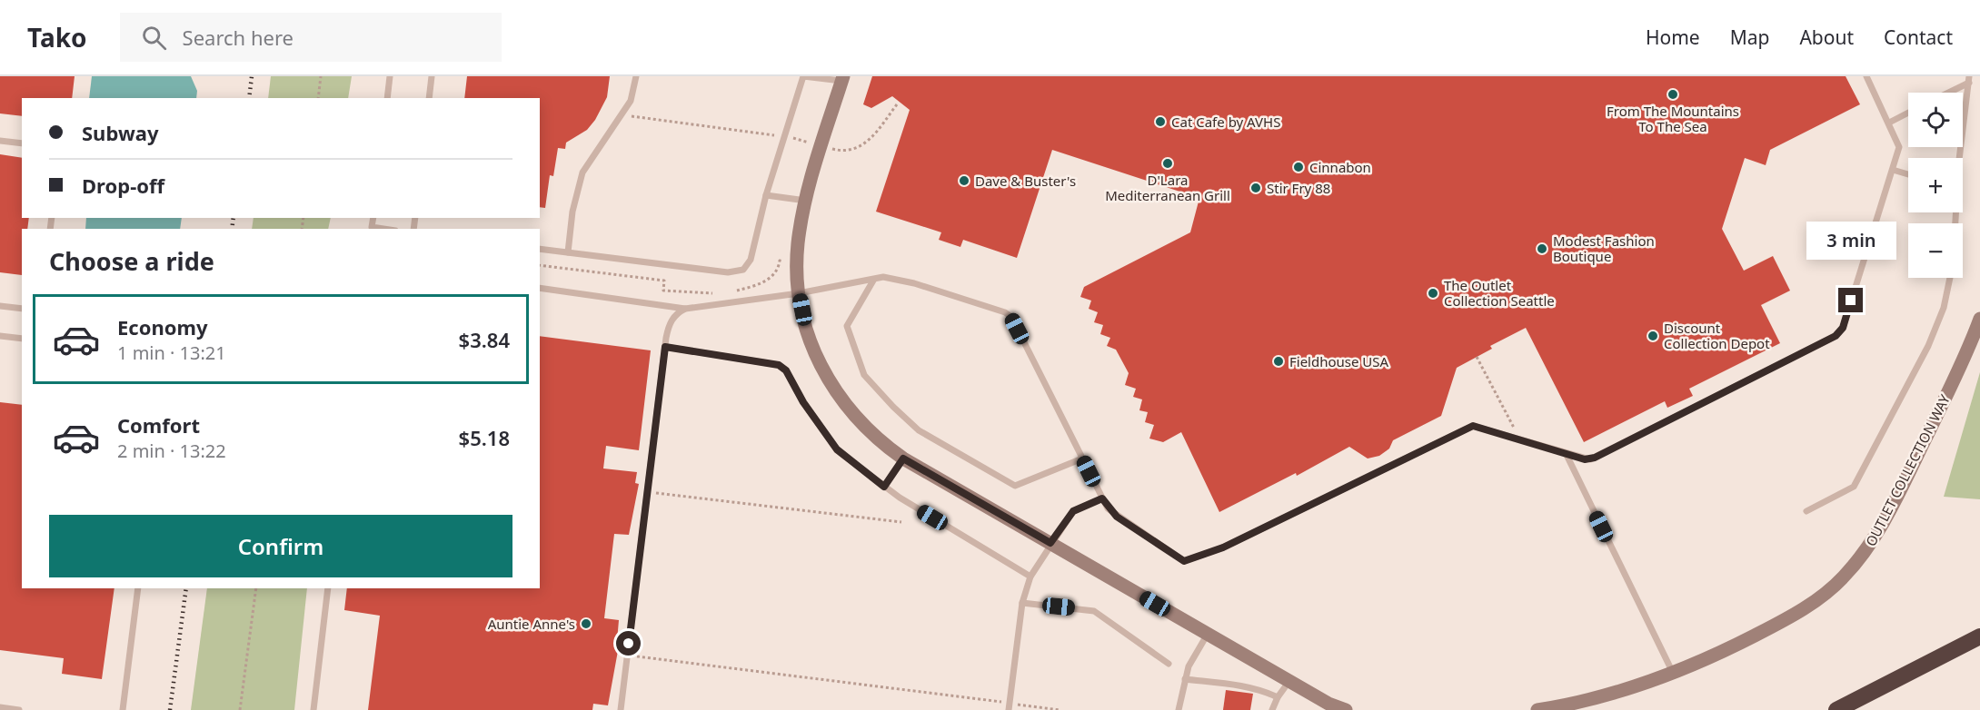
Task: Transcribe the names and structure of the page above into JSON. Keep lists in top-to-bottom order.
{
  "streets": {
    "street": ["OUTLET COLLECTION WAY"]
  },
  "places": [
    "From The Mountains To The Sea",
    "Cat Cafe by AVHS",
    "D'Lara Mediterranean Grill",
    "Cinnabon",
    "Dave & Buster's",
    "Stir Fry 88",
    "Modest Fashion Boutique",
    "The Outlet Collection Seattle",
    "Discount Collection Depot",
    "Fieldhouse USA",
    "Auntie Anne's"
  ],
  "page": {
    "header": "Tako",
    "search": "Search here",
    "nav": [
      "Home",
      "Map",
      "About",
      "Contact"
    ],
    "map_buttons": ["+", "−"],
    "banner": ["Subway", "Drop-off"],
    "bubble": "3 min",
    "heading": "Choose a ride",
    "list": [
      {
        "name": "Economy",
        "note": "1 min · 13:21",
        "value": "$3.84"
      },
      {
        "name": "Comfort",
        "note": "2 min · 13:22",
        "value": "$5.18"
      }
    ],
    "buttons": "Confirm"
  }
}
